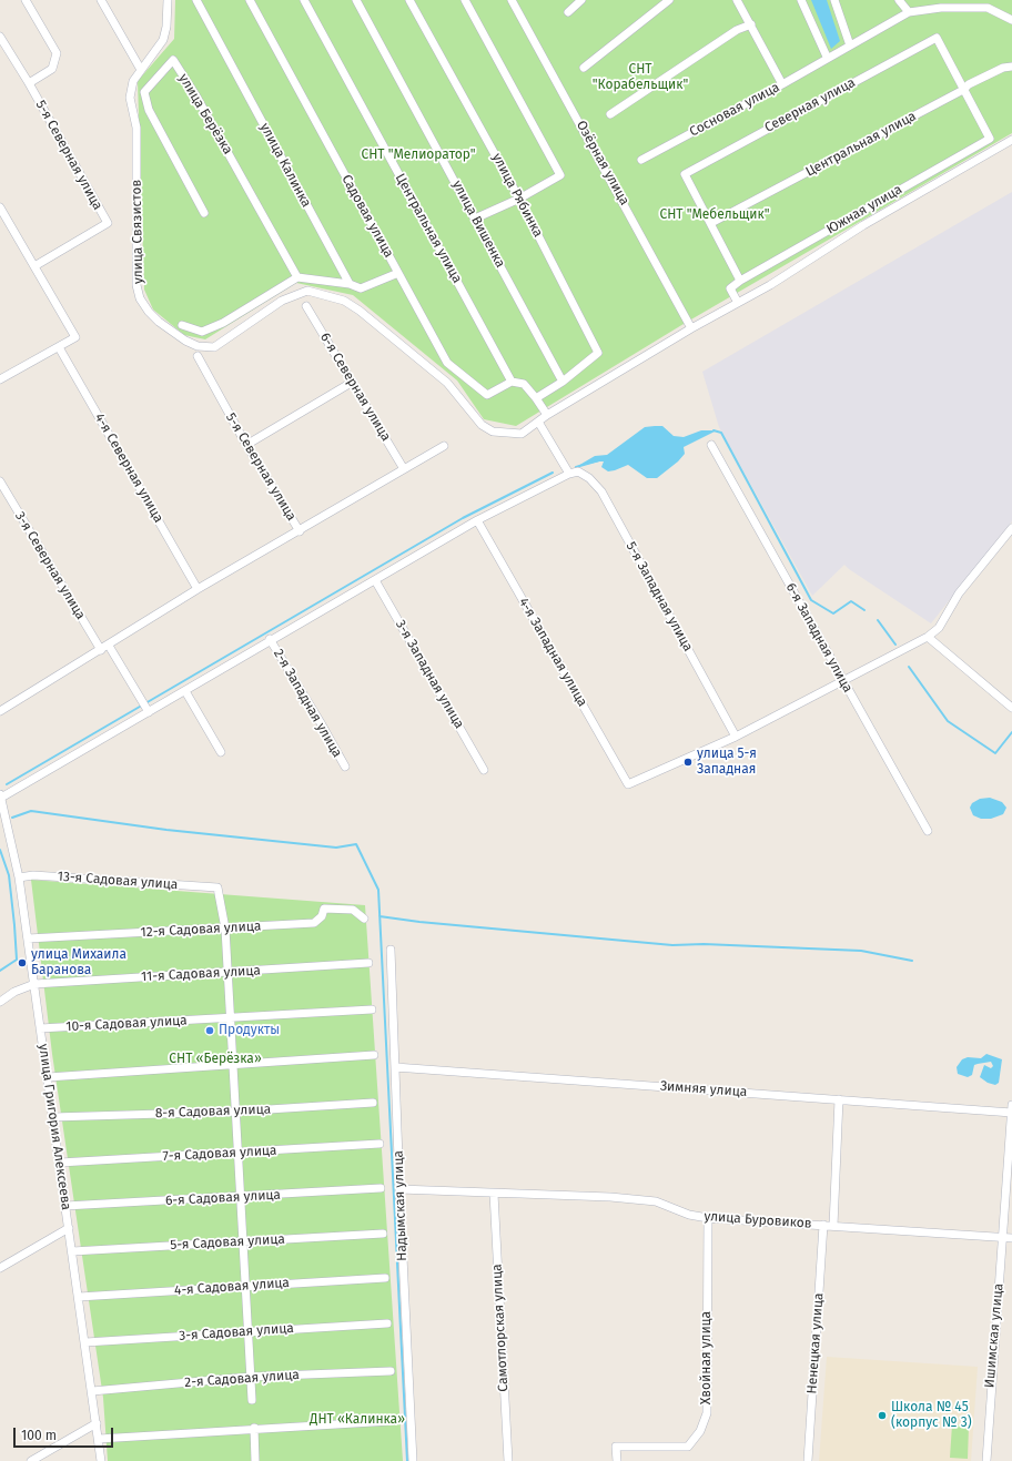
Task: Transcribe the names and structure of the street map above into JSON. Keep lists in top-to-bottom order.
{
  "streets": {
    "street": [
      "Северная улица",
      "Сосновая улица",
      "улица Берёзка",
      "Центральная улица",
      "5-я Северная улица",
      "Озёрная улица",
      "улица Калинка",
      "улица Рябинка",
      "Южная улица",
      "Садовая улица",
      "улица Вишенка",
      "улица Связистов",
      "6-я Северная улица",
      "4-я Северная улица",
      "3-я Северная улица",
      "5-я Западная улица",
      "6-я Западная улица",
      "4-я Западная улица",
      "3-я Западная улица",
      "2-я Западная улица",
      "13-я Садовая улица",
      "12-я Садовая улица",
      "11-я Садовая улица",
      "10-я Садовая улица",
      "Зимняя улица",
      "8-я Садовая улица",
      "улица Григория Алексеева",
      "7-я Садовая улица",
      "6-я Садовая улица",
      "Надымская улица",
      "улица Буровиков",
      "5-я Садовая улица",
      "4-я Садовая улица",
      "Самотлорская улица",
      "3-я Садовая улица",
      "Ишимская улица",
      "Ненецкая улица",
      "Хвойная улица",
      "2-я Садовая улица"
    ]
  },
  "crossings": [
    ["Северная улица", "Центральная улица"],
    ["Северная улица", "Южная улица"],
    ["Центральная улица", "Южная улица"],
    ["Центральная улица", "Садовая улица"],
    ["улица Рябинка", "улица Вишенка"],
    ["5-я Западная улица", "4-я Западная улица"],
    ["13-я Садовая улица", "12-я Садовая улица"],
    ["13-я Садовая улица", "улица Григория Алексеева"],
    ["12-я Садовая улица", "улица Григория Алексеева"],
    ["11-я Садовая улица", "улица Григория Алексеева"],
    ["10-я Садовая улица", "улица Григория Алексеева"],
    ["Зимняя улица", "Надымская улица"],
    ["Зимняя улица", "Ишимская улица"],
    ["8-я Садовая улица", "улица Григория Алексеева"],
    ["улица Григория Алексеева", "7-я Садовая улица"],
    ["улица Григория Алексеева", "6-я Садовая улица"],
    ["улица Григория Алексеева", "5-я Садовая улица"],
    ["улица Григория Алексеева", "4-я Садовая улица"],
    ["улица Григория Алексеева", "3-я Садовая улица"],
    ["улица Григория Алексеева", "2-я Садовая улица"],
    ["Надымская улица", "улица Буровиков"],
    ["улица Буровиков", "Самотлорская улица"],
    ["улица Буровиков", "Ишимская улица"],
    ["улица Буровиков", "Ненецкая улица"],
    ["улица Буровиков", "Хвойная улица"]
  ],
  "parks": [
    "СНТ \"Корабельщик\"",
    "СНТ \"Мелиоратор\"",
    "СНТ \"Мебельщик\"",
    "СНТ «Берёзка»",
    "ДНТ «Калинка»"
  ],
  "places": [
    "улица 5-я Западная",
    "улица Михаила Баранова",
    "Продукты",
    "Школа № 45 (корпус № 3)"
  ],
  "scale_bar": "100 m"
}
